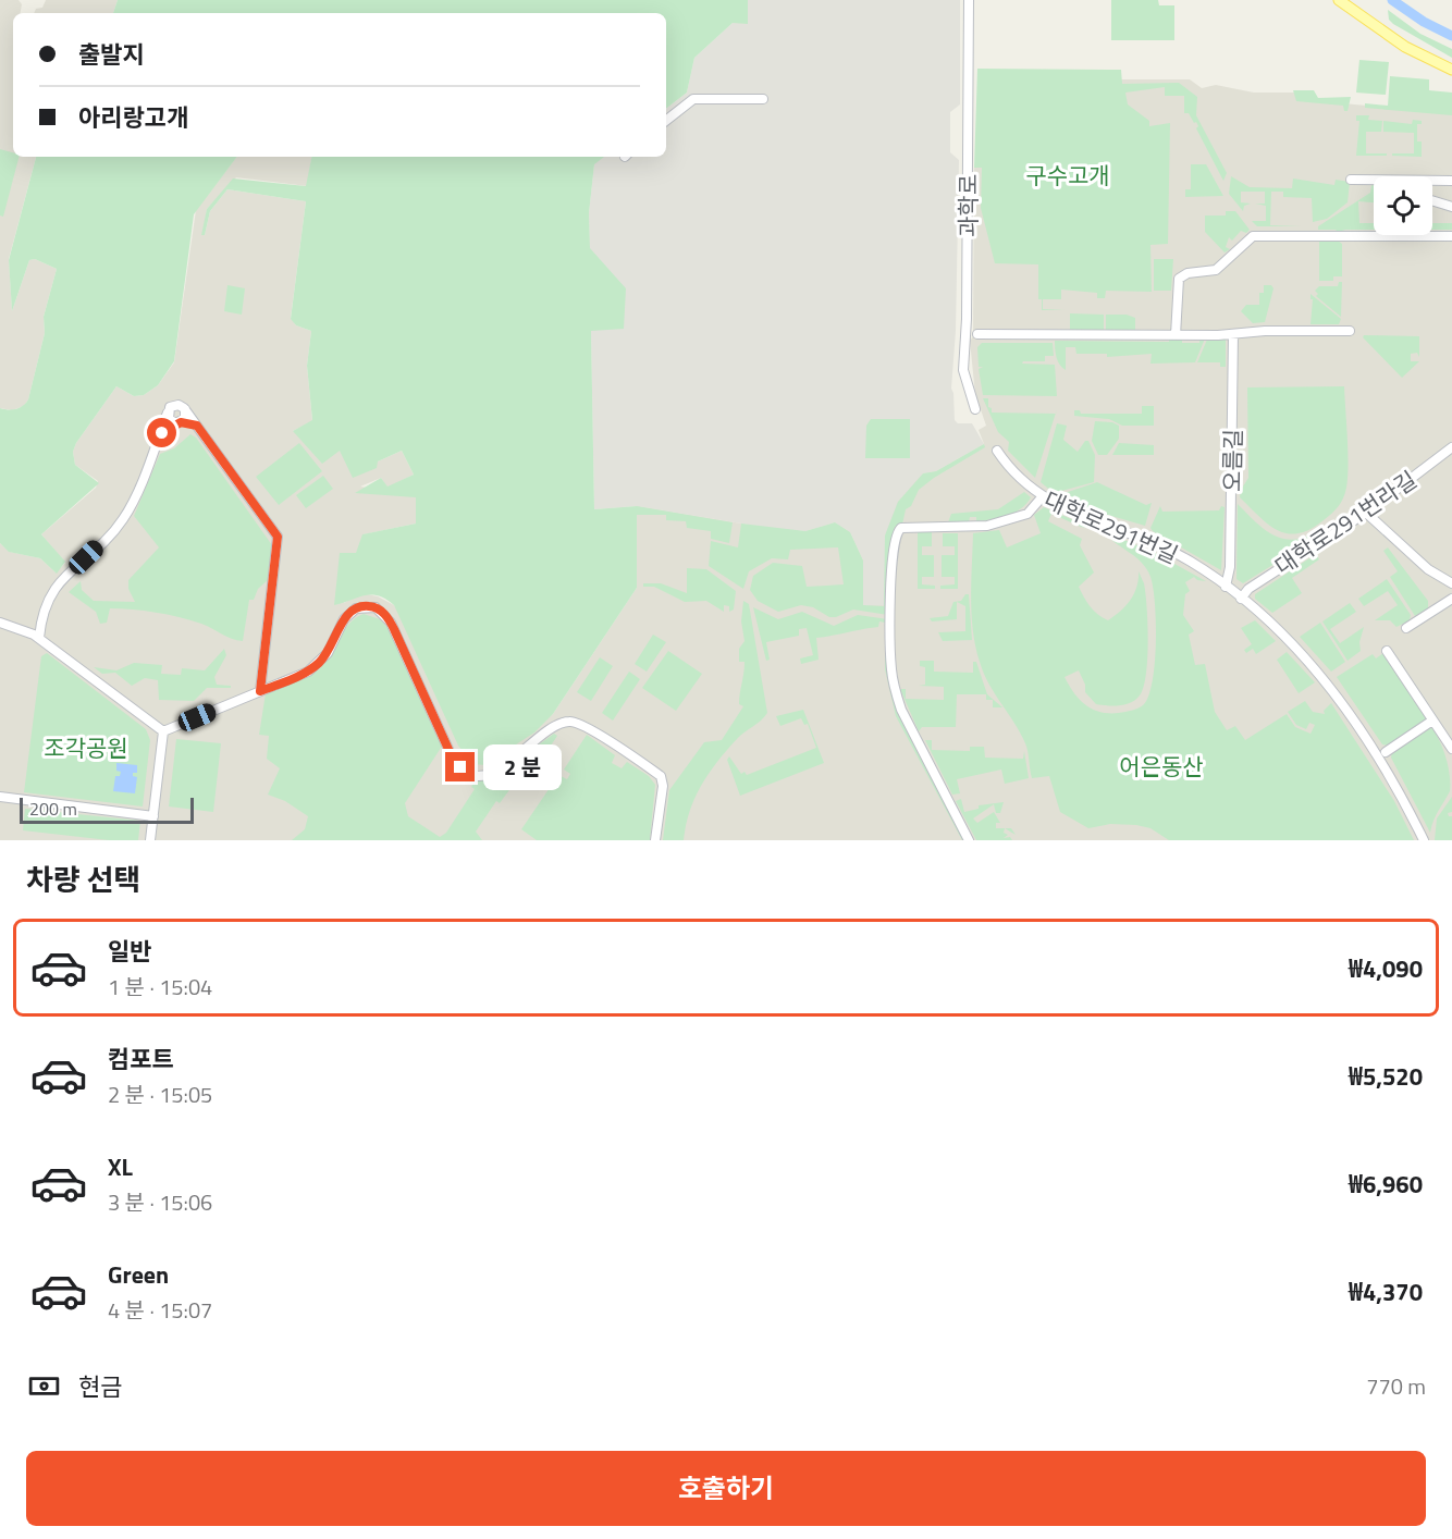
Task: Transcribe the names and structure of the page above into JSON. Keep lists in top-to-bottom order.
{
  "streets": {
    "street": [
      "과학로",
      "오름길",
      "대학로291번라길",
      "대학로291번길"
    ]
  },
  "crossings": [
    ["오름길", "대학로291번길"],
    ["대학로291번라길", "대학로291번길"]
  ],
  "parks": ["구수고개", "조각공원", "어은동산"],
  "scale_bar": "200 m",
  "page": {
    "banner": ["출발지", "아리랑고개"],
    "bubble": "2 분",
    "scale": "200 m",
    "heading": "차량 선택",
    "list": [
      {
        "name": "일반",
        "note": "1 분 · 15:04",
        "value": "₩4,090"
      },
      {
        "name": "컴포트",
        "note": "2 분 · 15:05",
        "value": "₩5,520"
      },
      {
        "name": "XL",
        "note": "3 분 · 15:06",
        "value": "₩6,960"
      },
      {
        "name": "Green",
        "note": "4 분 · 15:07",
        "value": "₩4,370"
      }
    ],
    "pay": ["현금", "770 m"],
    "buttons": "호출하기"
  }
}
